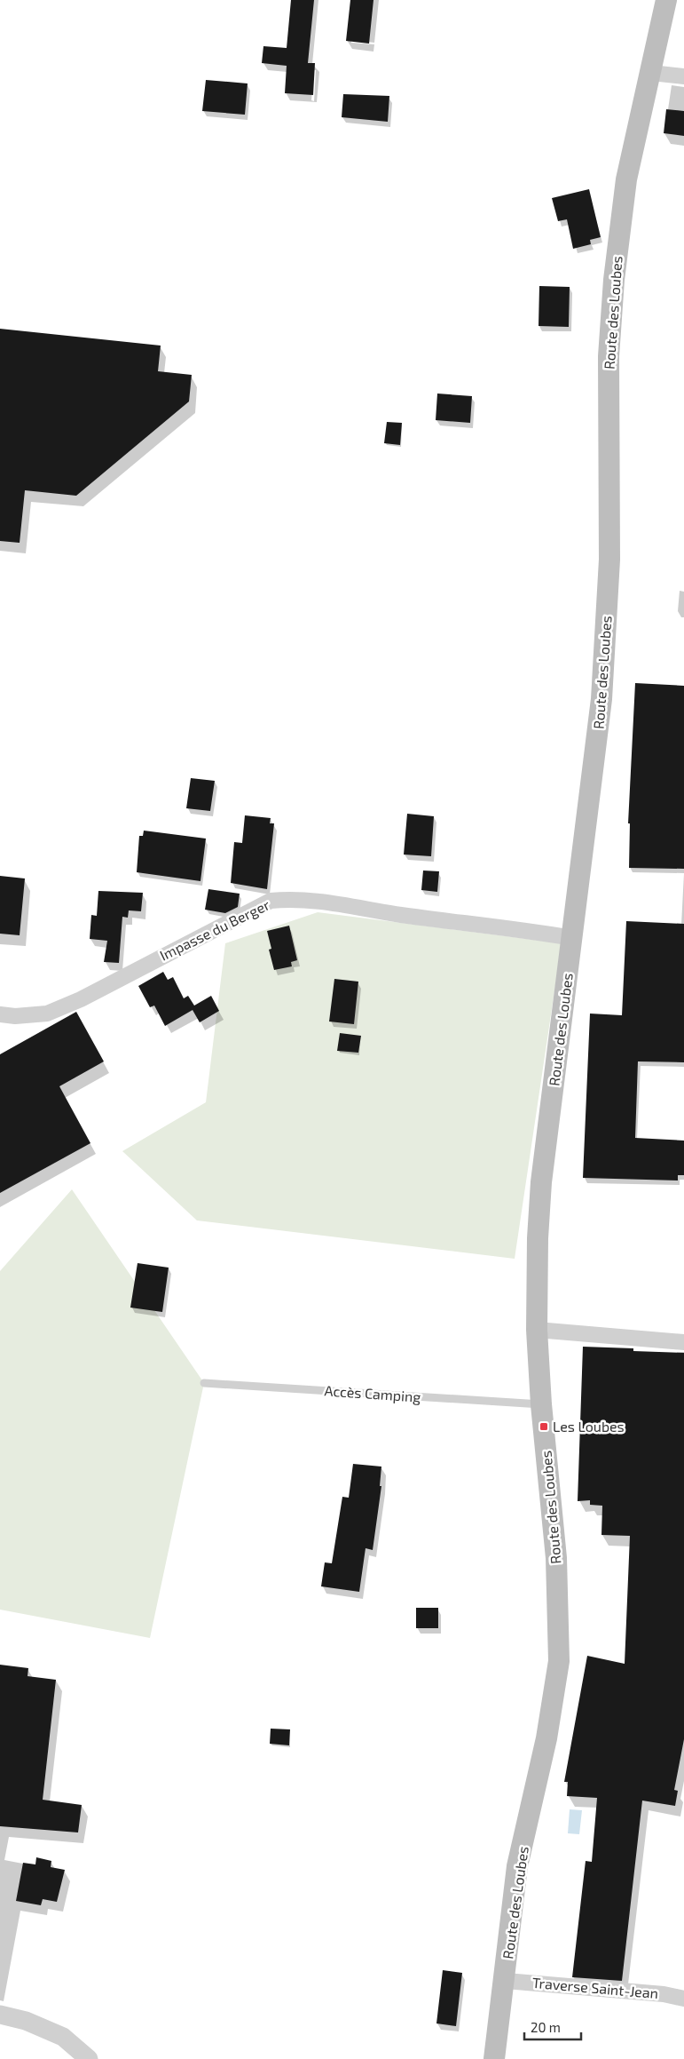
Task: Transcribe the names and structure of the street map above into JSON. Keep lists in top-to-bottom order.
{
  "streets": {
    "main road": ["Route des Loubes"],
    "street": ["Impasse du Berger", "Traverse Saint-Jean"],
    "lane": ["Accès Camping"]
  },
  "crossings": [
    ["Route des Loubes", "Impasse du Berger"],
    ["Route des Loubes", "Accès Camping"],
    ["Route des Loubes", "Traverse Saint-Jean"]
  ],
  "places": {
    "transit": ["Les Loubes"]
  },
  "scale_bar": "20 m"
}
